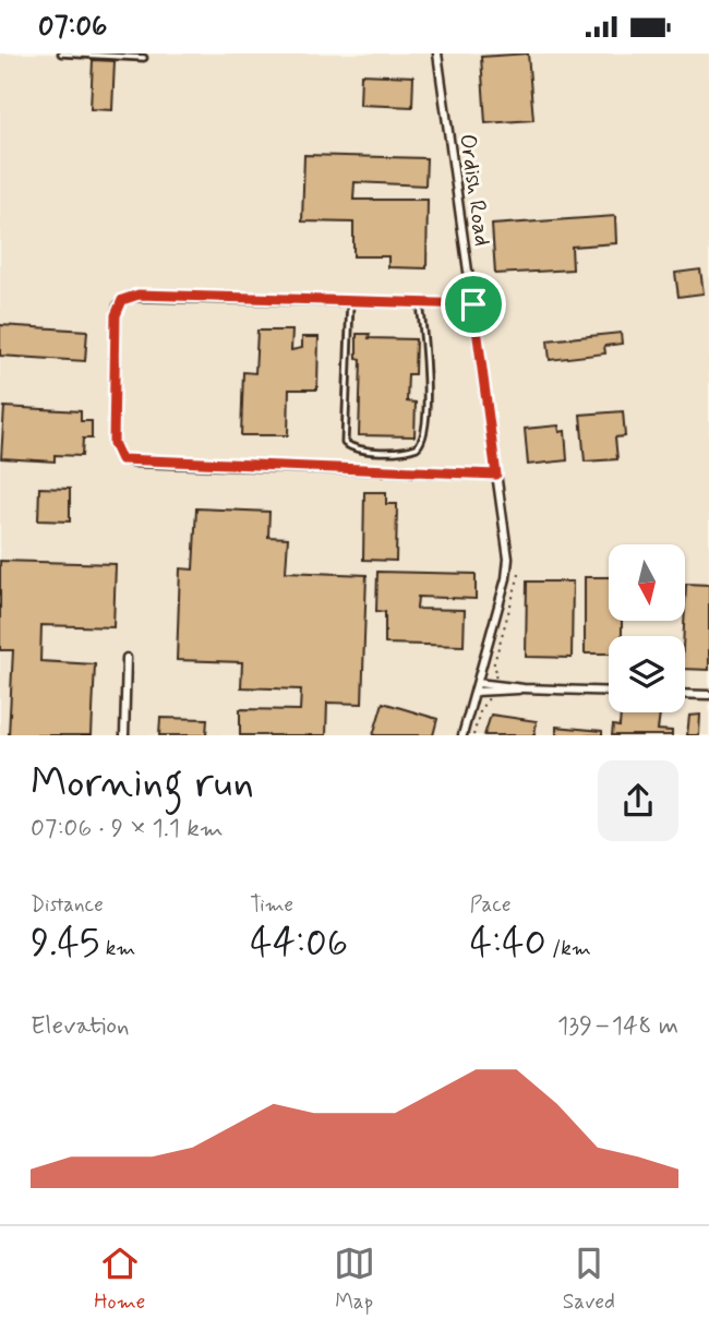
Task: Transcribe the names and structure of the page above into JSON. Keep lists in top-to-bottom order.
{
  "streets": {
    "street": ["Ordish Road"]
  },
  "north": "bottom",
  "page": {
    "status": "07:06",
    "heading": ["Morning run", "07:06 · 9 × 1.1 km"],
    "stats": [
      ["Distance", "9.45 km"],
      ["Time", "44:06"],
      ["Pace", "4:40 /km"]
    ],
    "chart": ["Elevation", "139–148 m"],
    "tabs": ["Home", "Map", "Saved"]
  }
}
